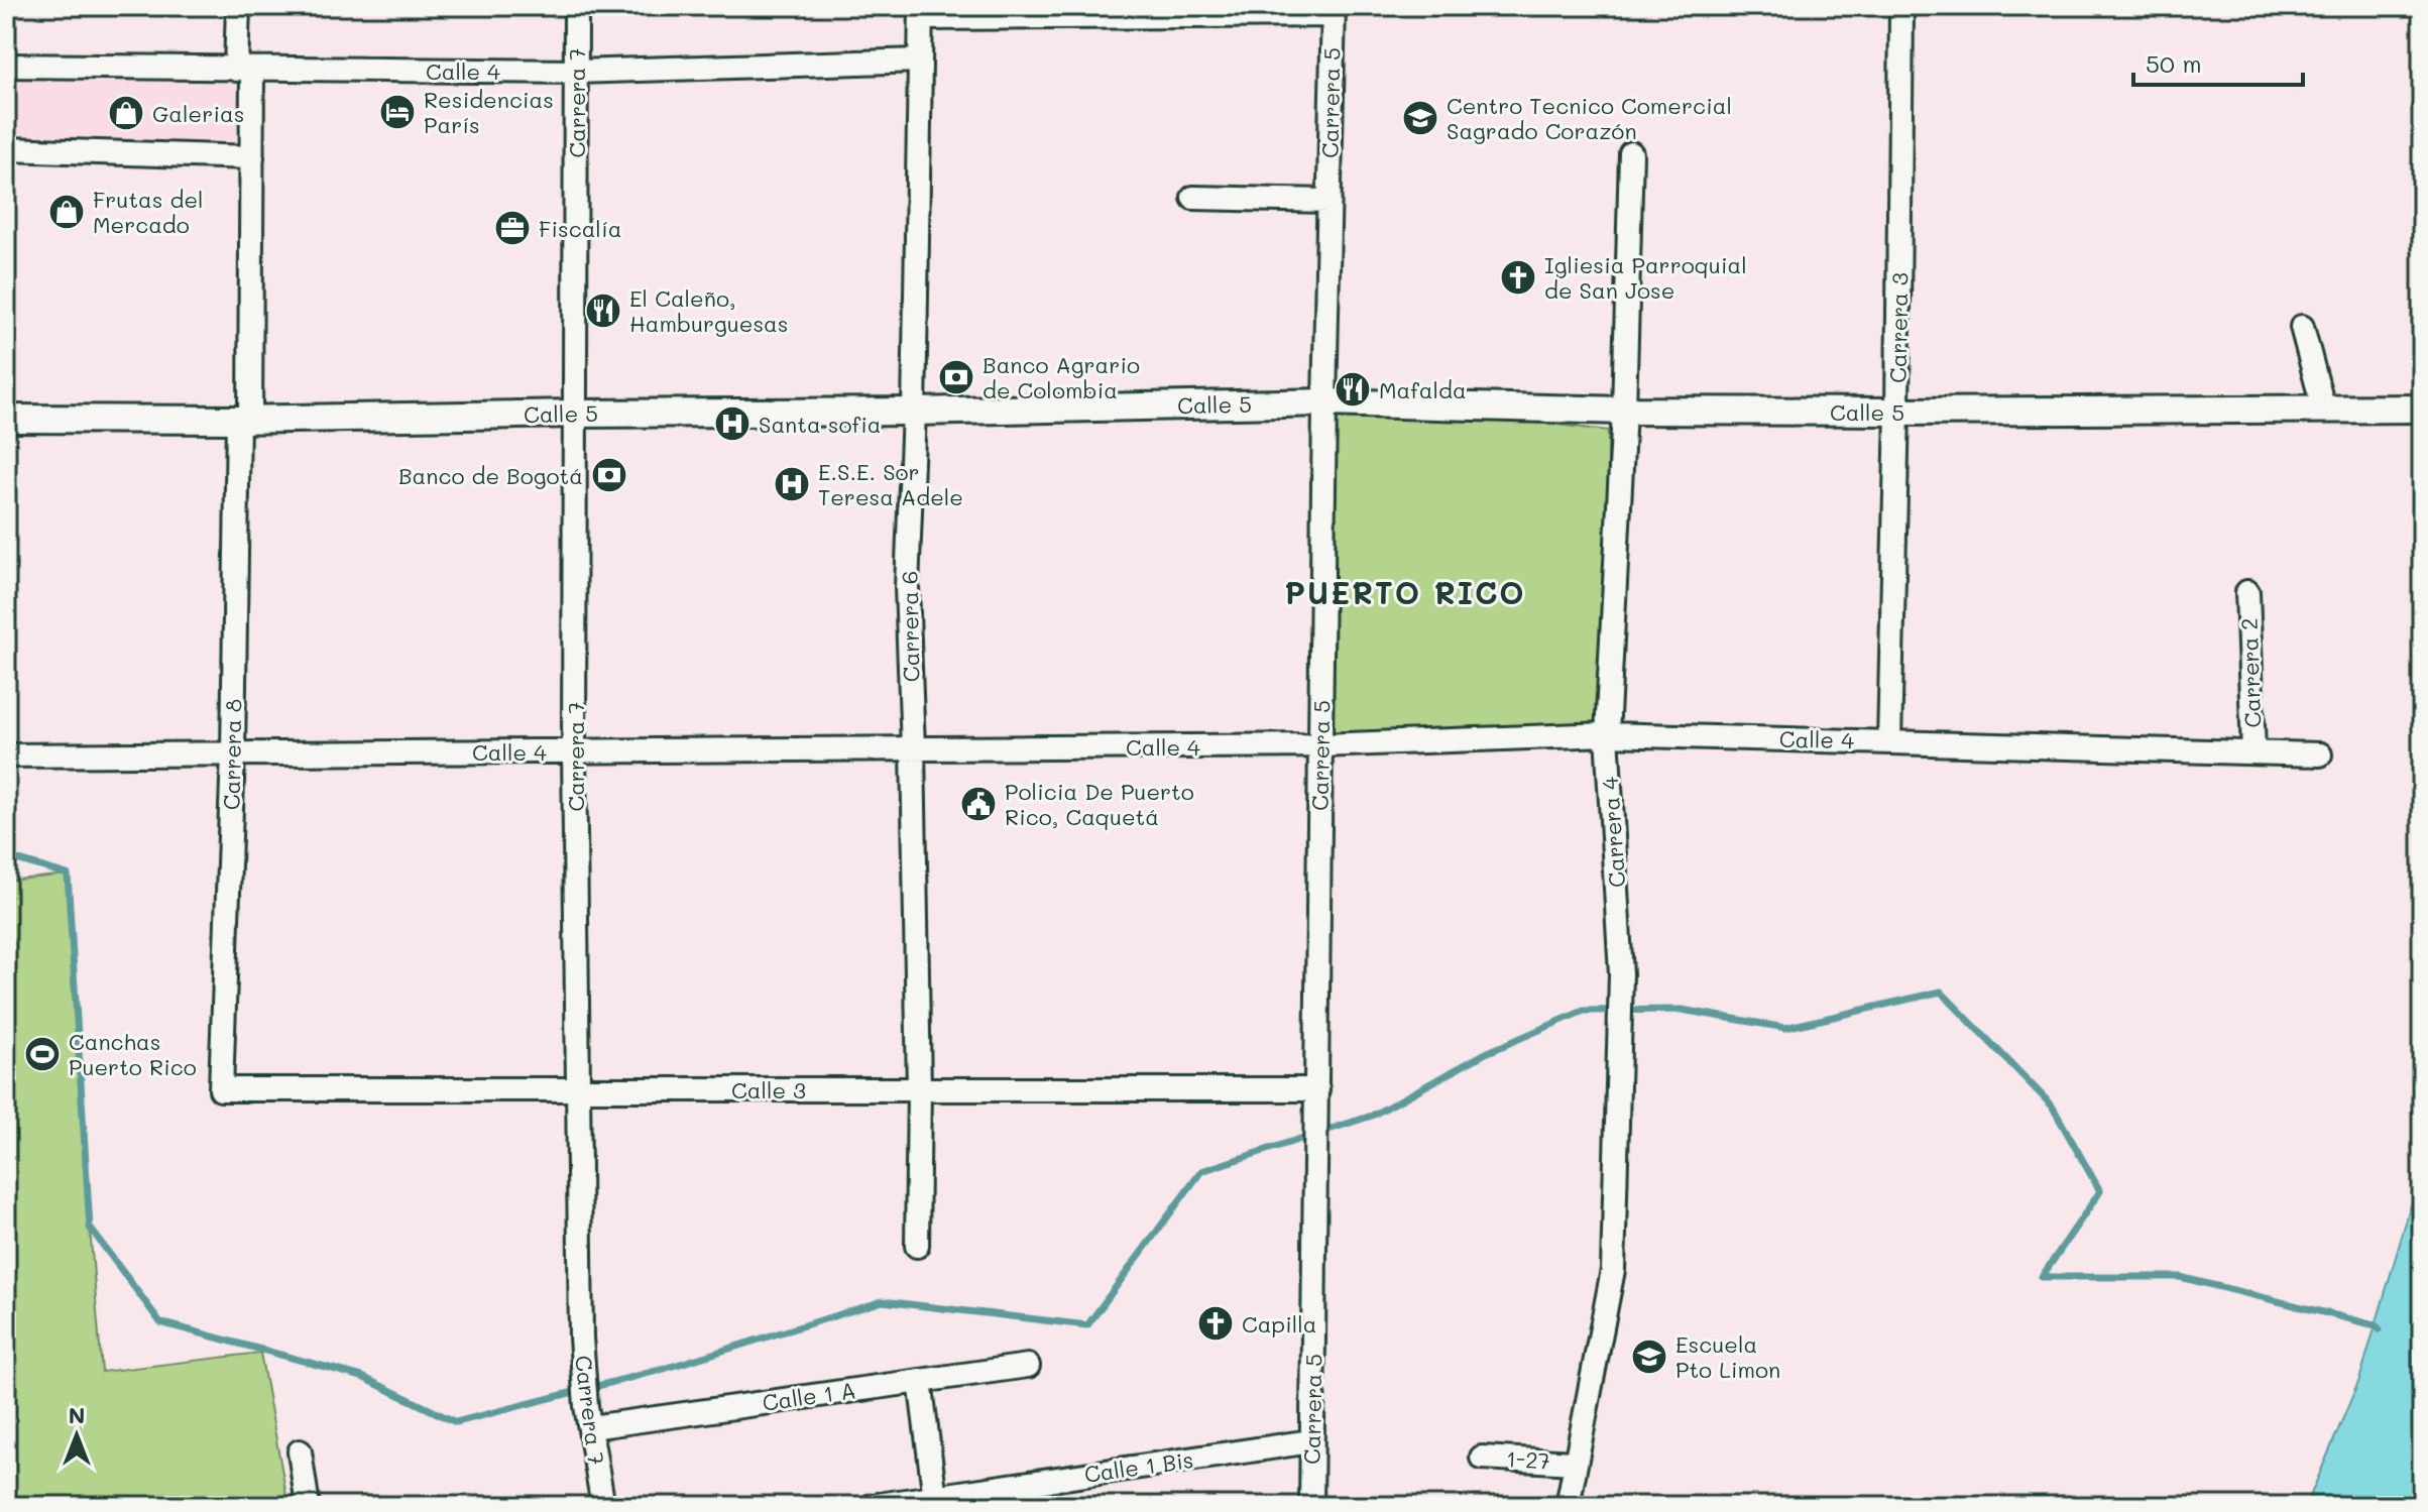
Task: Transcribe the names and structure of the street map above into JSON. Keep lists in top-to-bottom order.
{
  "streets": {
    "street": [
      "Calle 4",
      "Carrera 7",
      "Carrera 5",
      "Carrera 3",
      "Calle 5",
      "Carrera 6",
      "Carrera 2",
      "Carrera 8",
      "Carrera 4",
      "Calle 3",
      "Calle 1 A",
      "1-27",
      "Calle 1 Bis"
    ]
  },
  "crossings": [
    ["Calle 4", "Carrera 7"],
    ["Calle 4", "Carrera 5"],
    ["Calle 4", "Carrera 3"],
    ["Calle 4", "Carrera 6"],
    ["Calle 4", "Carrera 2"],
    ["Calle 4", "Carrera 8"],
    ["Calle 4", "Carrera 4"],
    ["Carrera 7", "Calle 5"],
    ["Carrera 7", "Calle 3"],
    ["Carrera 7", "Calle 1 A"],
    ["Carrera 5", "Calle 5"],
    ["Carrera 5", "Calle 3"],
    ["Carrera 5", "Calle 1 Bis"],
    ["Carrera 3", "Calle 5"],
    ["Calle 5", "Carrera 6"],
    ["Calle 5", "Carrera 8"],
    ["Calle 5", "Carrera 4"],
    ["Carrera 6", "Calle 3"],
    ["Carrera 8", "Calle 3"],
    ["Carrera 4", "1-27"]
  ],
  "districts": ["PUERTO RICO"],
  "places": {
    "hotel": ["Residencias París"],
    "shop": ["Galerias", "Frutas del Mercado"],
    "school or university": ["Centro Tecnico Comercial Sagrado Corazón", "Escuela Pto Limon"],
    "office": ["Fiscalía"],
    "church": ["Igliesia Parroquial de San Jose", "Capilla"],
    "restaurant": ["El Caleño, Hamburguesas", "Mafalda"],
    "bank": ["Banco Agrario de Colombia", "Banco de Bogotá"],
    "hospital": ["Santa sofia", "E.S.E. Sor Teresa Adele"],
    "public building": ["Policia De Puerto Rico, Caquetá"],
    "sports": ["Canchas Puerto Rico"]
  },
  "scale_bar": "50 m",
  "north": "top"
}
